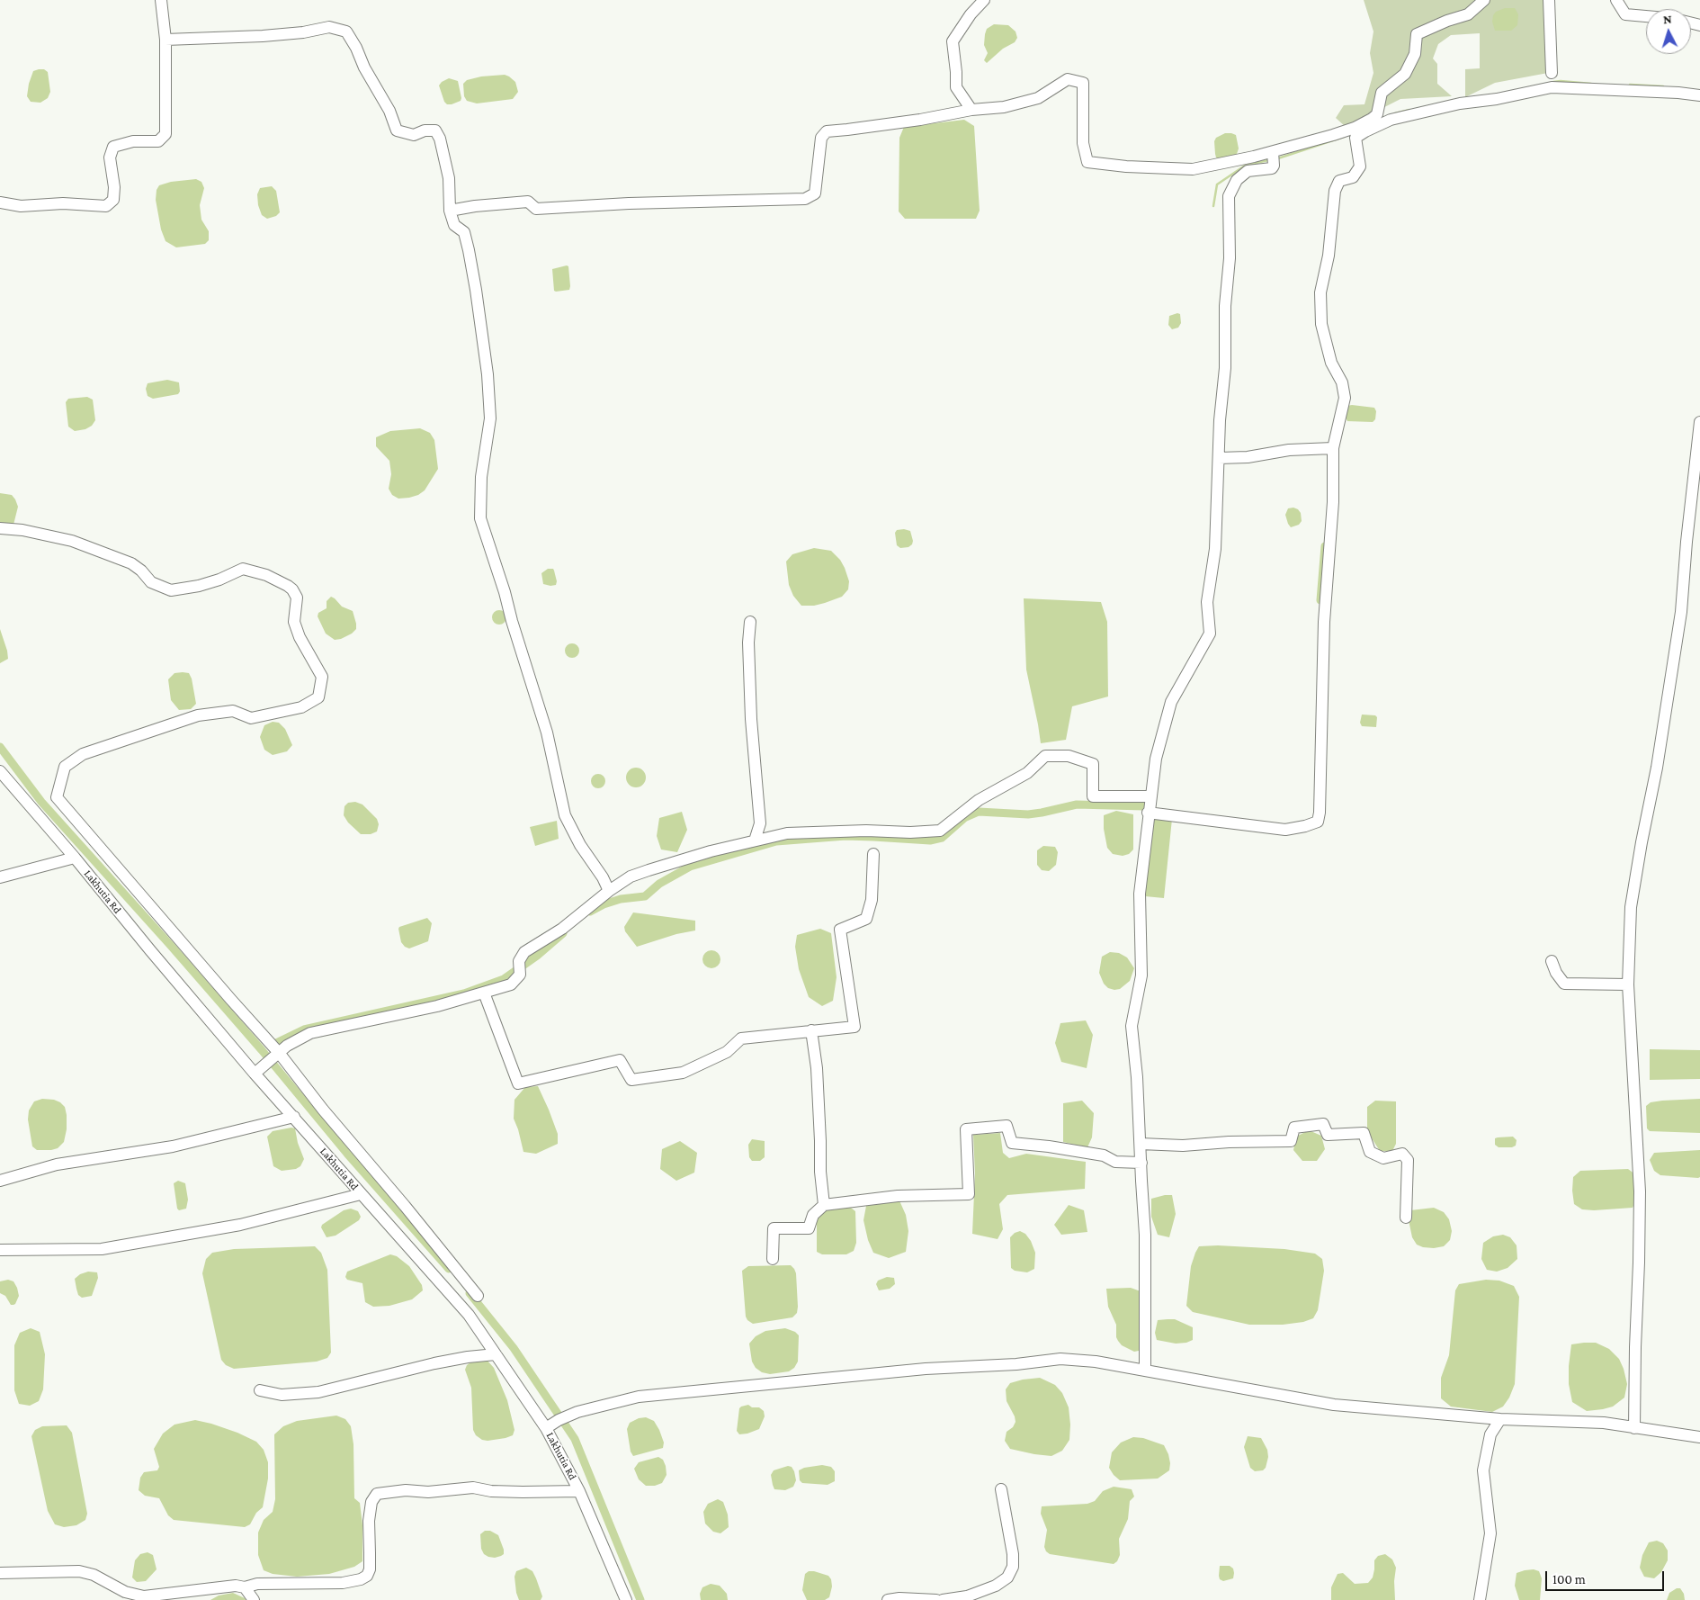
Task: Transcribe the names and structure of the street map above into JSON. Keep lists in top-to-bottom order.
{
  "streets": {
    "street": ["Lakhutia Rd"]
  },
  "scale_bar": "100 m",
  "north": "top"
}
